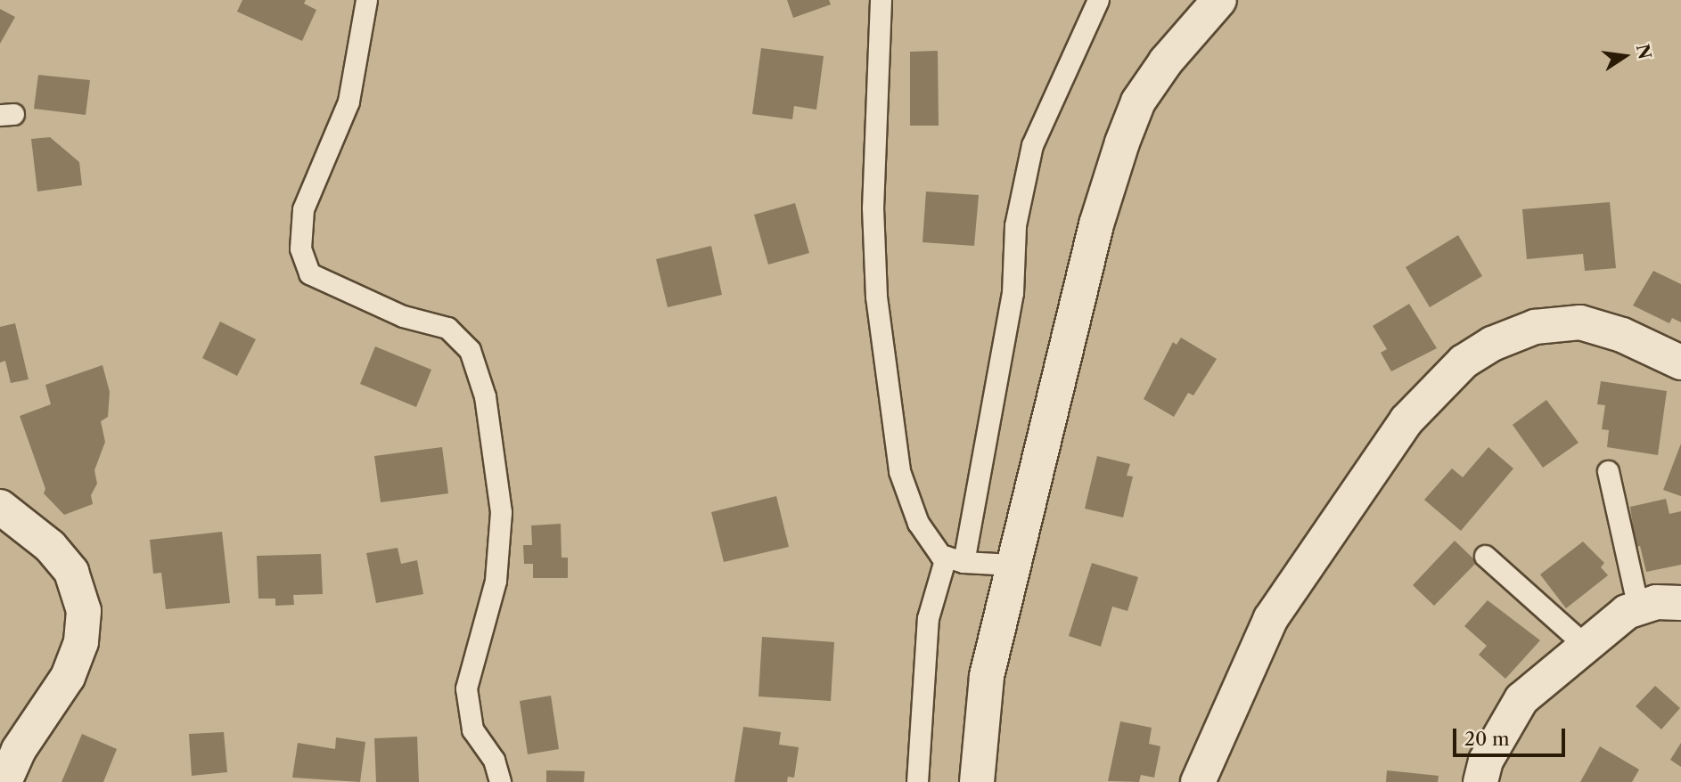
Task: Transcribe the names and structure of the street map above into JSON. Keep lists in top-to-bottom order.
{
  "scale_bar": "20 m",
  "north": "right"
}
